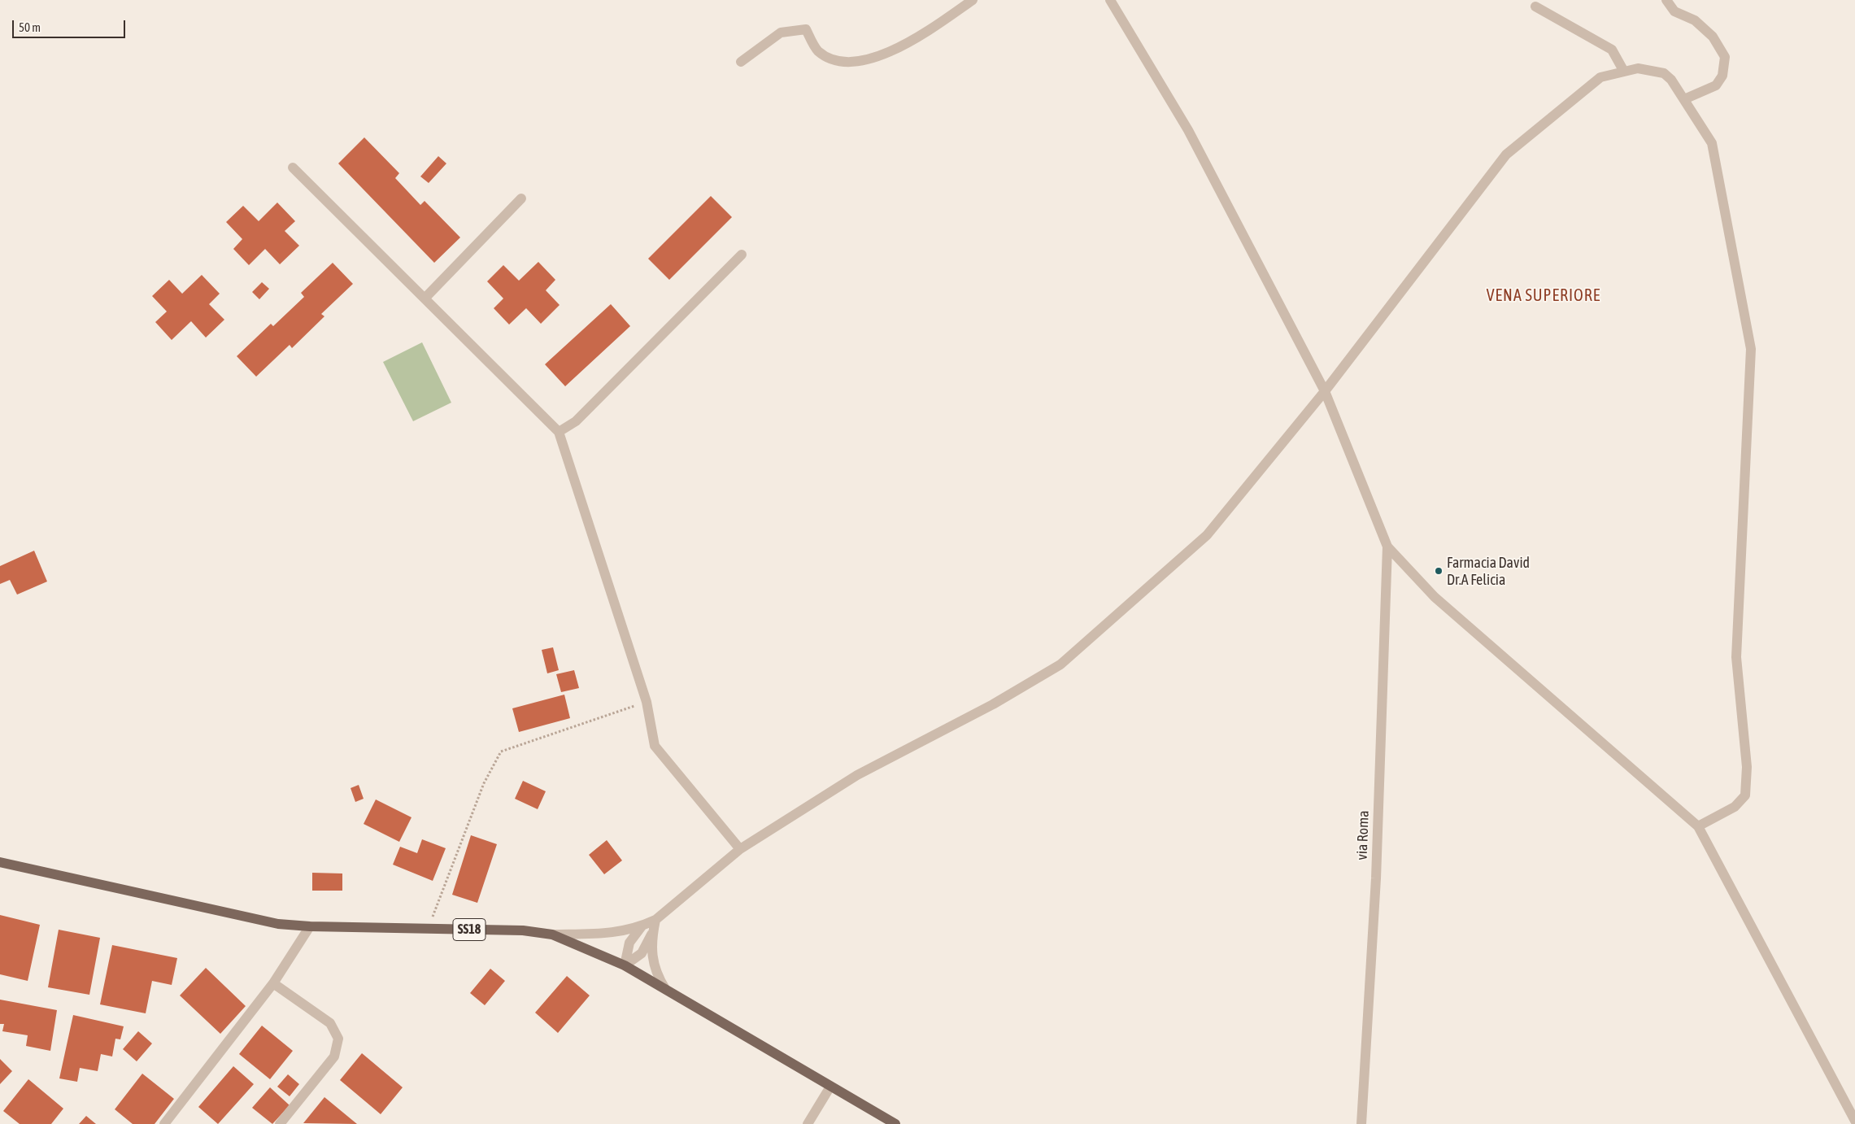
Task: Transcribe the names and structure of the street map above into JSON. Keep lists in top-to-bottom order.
{
  "streets": {
    "main road": ["SS18"],
    "street": ["via Roma"]
  },
  "districts": ["VENA SUPERIORE"],
  "places": ["Farmacia David Dr.A Felicia"],
  "scale_bar": "50 m"
}
